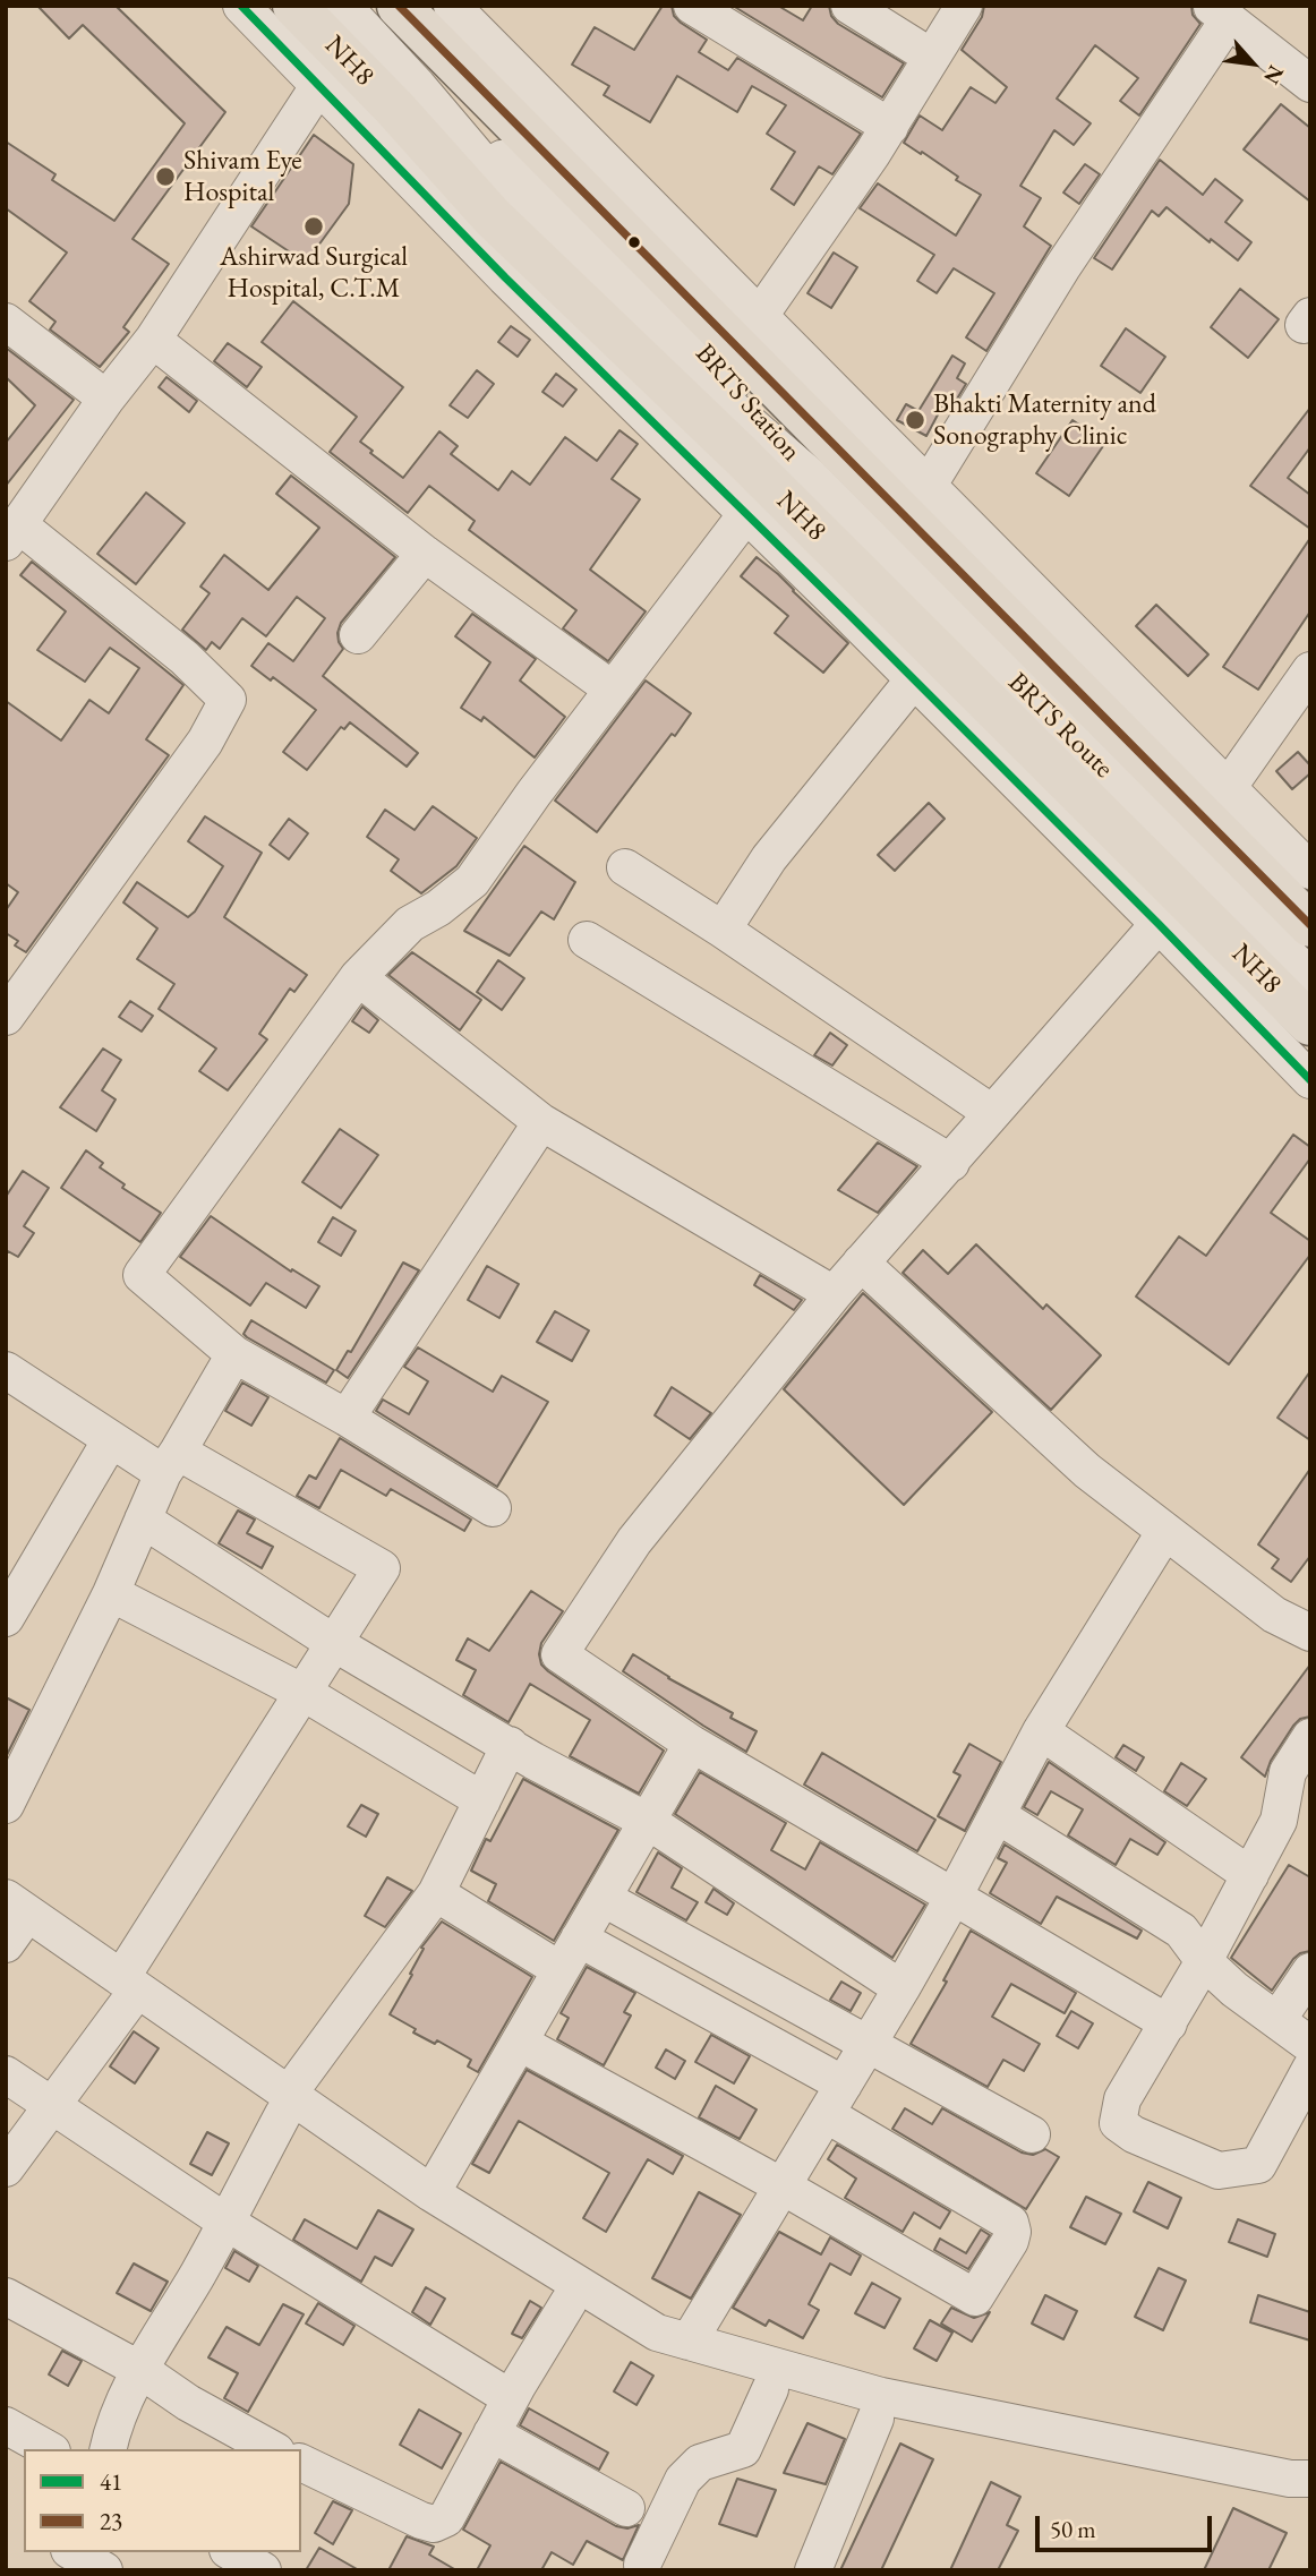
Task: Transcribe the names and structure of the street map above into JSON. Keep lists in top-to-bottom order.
{
  "streets": {
    "main road": ["NH8"],
    "street": ["BRTS Station", "BRTS Route"]
  },
  "crossings": [
    ["NH8", "BRTS Station"],
    ["BRTS Station", "BRTS Route"]
  ],
  "places": ["Shivam Eye Hospital", "Ashirwad Surgical Hospital, C.T.M", "Bhakti Maternity and Sonography Clinic"],
  "lines": ["transit line 41", "transit line 23"],
  "legend": ["41", "23"],
  "scale_bar": "50 m",
  "north": "bottom right"
}
